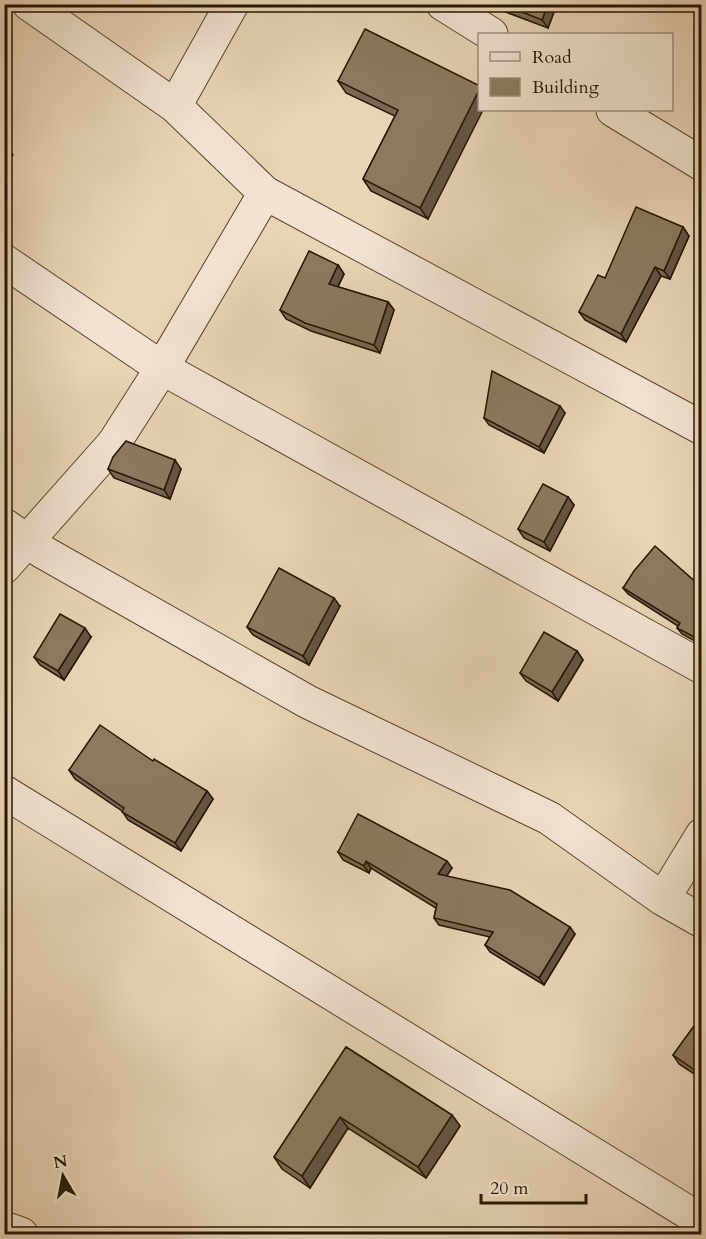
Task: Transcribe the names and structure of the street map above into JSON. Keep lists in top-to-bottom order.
{
  "legend": ["Road", "Building"],
  "scale_bar": "20 m",
  "north": "top"
}
